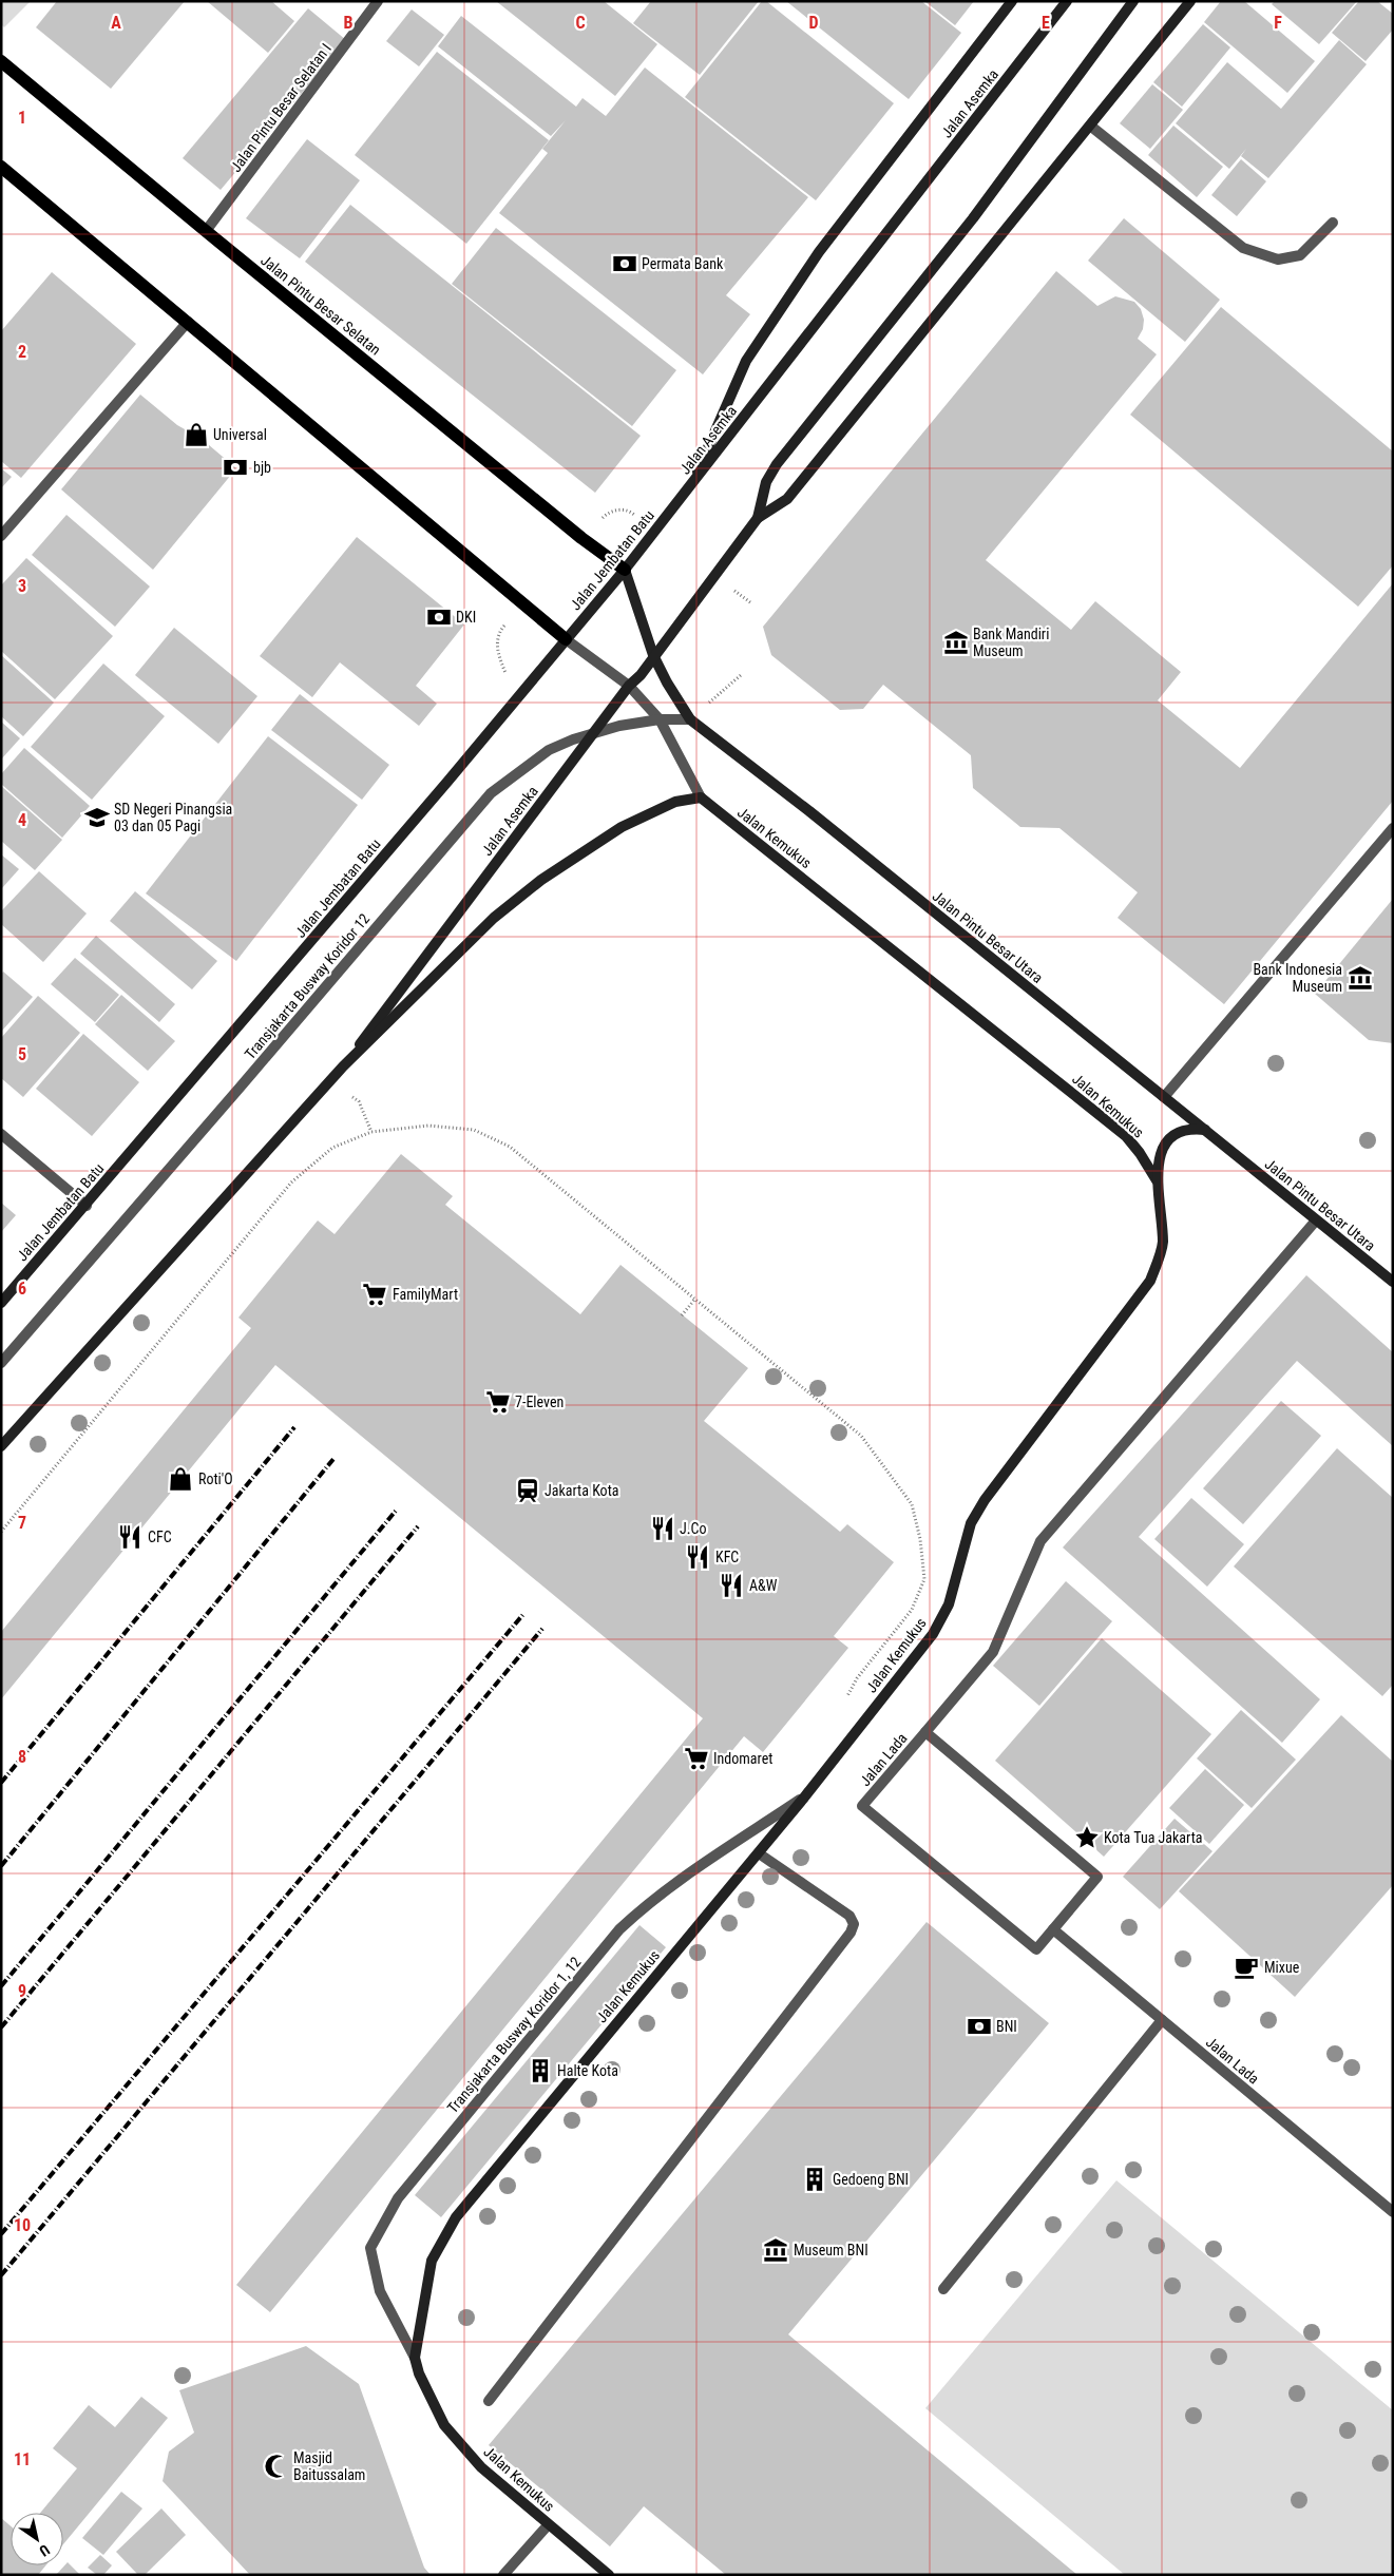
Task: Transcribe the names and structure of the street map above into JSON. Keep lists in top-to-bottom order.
{
  "streets": {
    "main road": [
      "Jalan Asemka",
      "Jalan Pintu Besar Selatan",
      "Jalan Jembatan Batu",
      "Jalan Kemukus",
      "Jalan Pintu Besar Utara"
    ],
    "street": [
      "Jalan Pintu Besar Selatan I",
      "Transjakarta Busway Koridor 12",
      "Jalan Lada",
      "Transjakarta Busway Koridor 1, 12"
    ]
  },
  "crossings": [
    ["Jalan Asemka", "Jalan Jembatan Batu"],
    ["Jalan Asemka", "Jalan Pintu Besar Utara"],
    ["Jalan Asemka", "Transjakarta Busway Koridor 12"],
    ["Jalan Pintu Besar Selatan I", "Jalan Pintu Besar Selatan"],
    ["Jalan Pintu Besar Selatan", "Jalan Jembatan Batu"],
    ["Jalan Pintu Besar Selatan", "Jalan Pintu Besar Utara"],
    ["Jalan Jembatan Batu", "Jalan Pintu Besar Utara"],
    ["Jalan Kemukus", "Transjakarta Busway Koridor 1, 12"],
    ["Jalan Pintu Besar Utara", "Transjakarta Busway Koridor 12"],
    ["Jalan Pintu Besar Utara", "Jalan Lada"]
  ],
  "places": {
    "bank": [
      "Permata Bank",
      "bjb",
      "DKI",
      "BNI"
    ],
    "shop": ["Universal", "Roti'O"],
    "museum": ["Bank Mandiri Museum", "Bank Indonesia Museum", "Museum BNI"],
    "school or university": ["SD Negeri Pinangsia 03 dan 05 Pagi"],
    "supermarket": ["FamilyMart", "7-Eleven", "Indomaret"],
    "station": ["Jakarta Kota"],
    "restaurant": [
      "J.Co",
      "CFC",
      "KFC",
      "A&W"
    ],
    "place": ["Kota Tua Jakarta"],
    "cafe": ["Mixue"],
    "building": ["Halte Kota", "Gedoeng BNI"],
    "mosque": ["Masjid Baitussalam"]
  },
  "north": "bottom right",
  "grid": {
    "columns": [
      "A",
      "B",
      "C",
      "D",
      "E",
      "F"
    ],
    "rows": [
      "1",
      "2",
      "3",
      "4",
      "5",
      "6",
      "7",
      "8",
      "9",
      "10",
      "11"
    ]
  }
}
